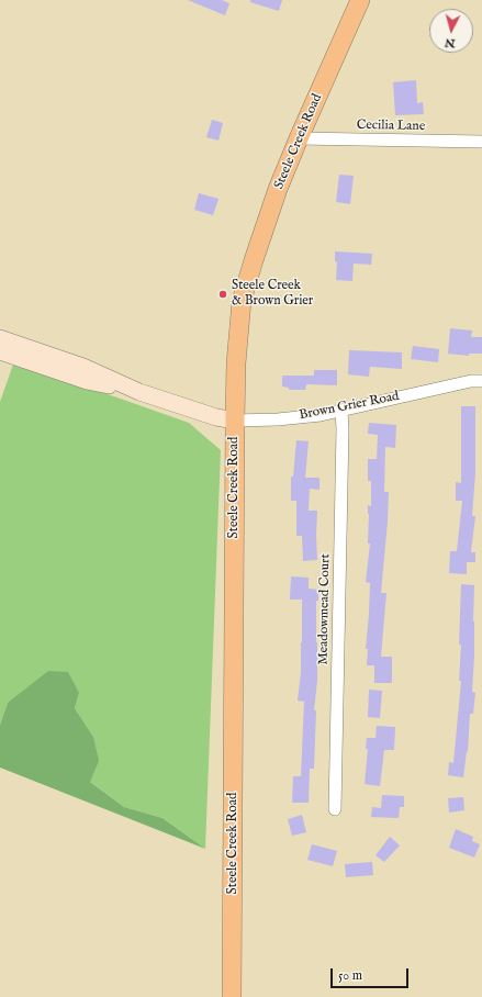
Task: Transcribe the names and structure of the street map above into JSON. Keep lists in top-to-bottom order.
{
  "streets": {
    "main road": ["Steele Creek Road", "Brown Grier Road"],
    "street": ["Cecilia Lane", "Meadowmead Court"]
  },
  "crossings": [
    ["Cecilia Lane", "Steele Creek Road"],
    ["Steele Creek Road", "Brown Grier Road"],
    ["Brown Grier Road", "Meadowmead Court"]
  ],
  "places": ["Steele Creek & Brown Grier"],
  "scale_bar": "50 m",
  "north": "bottom"
}
